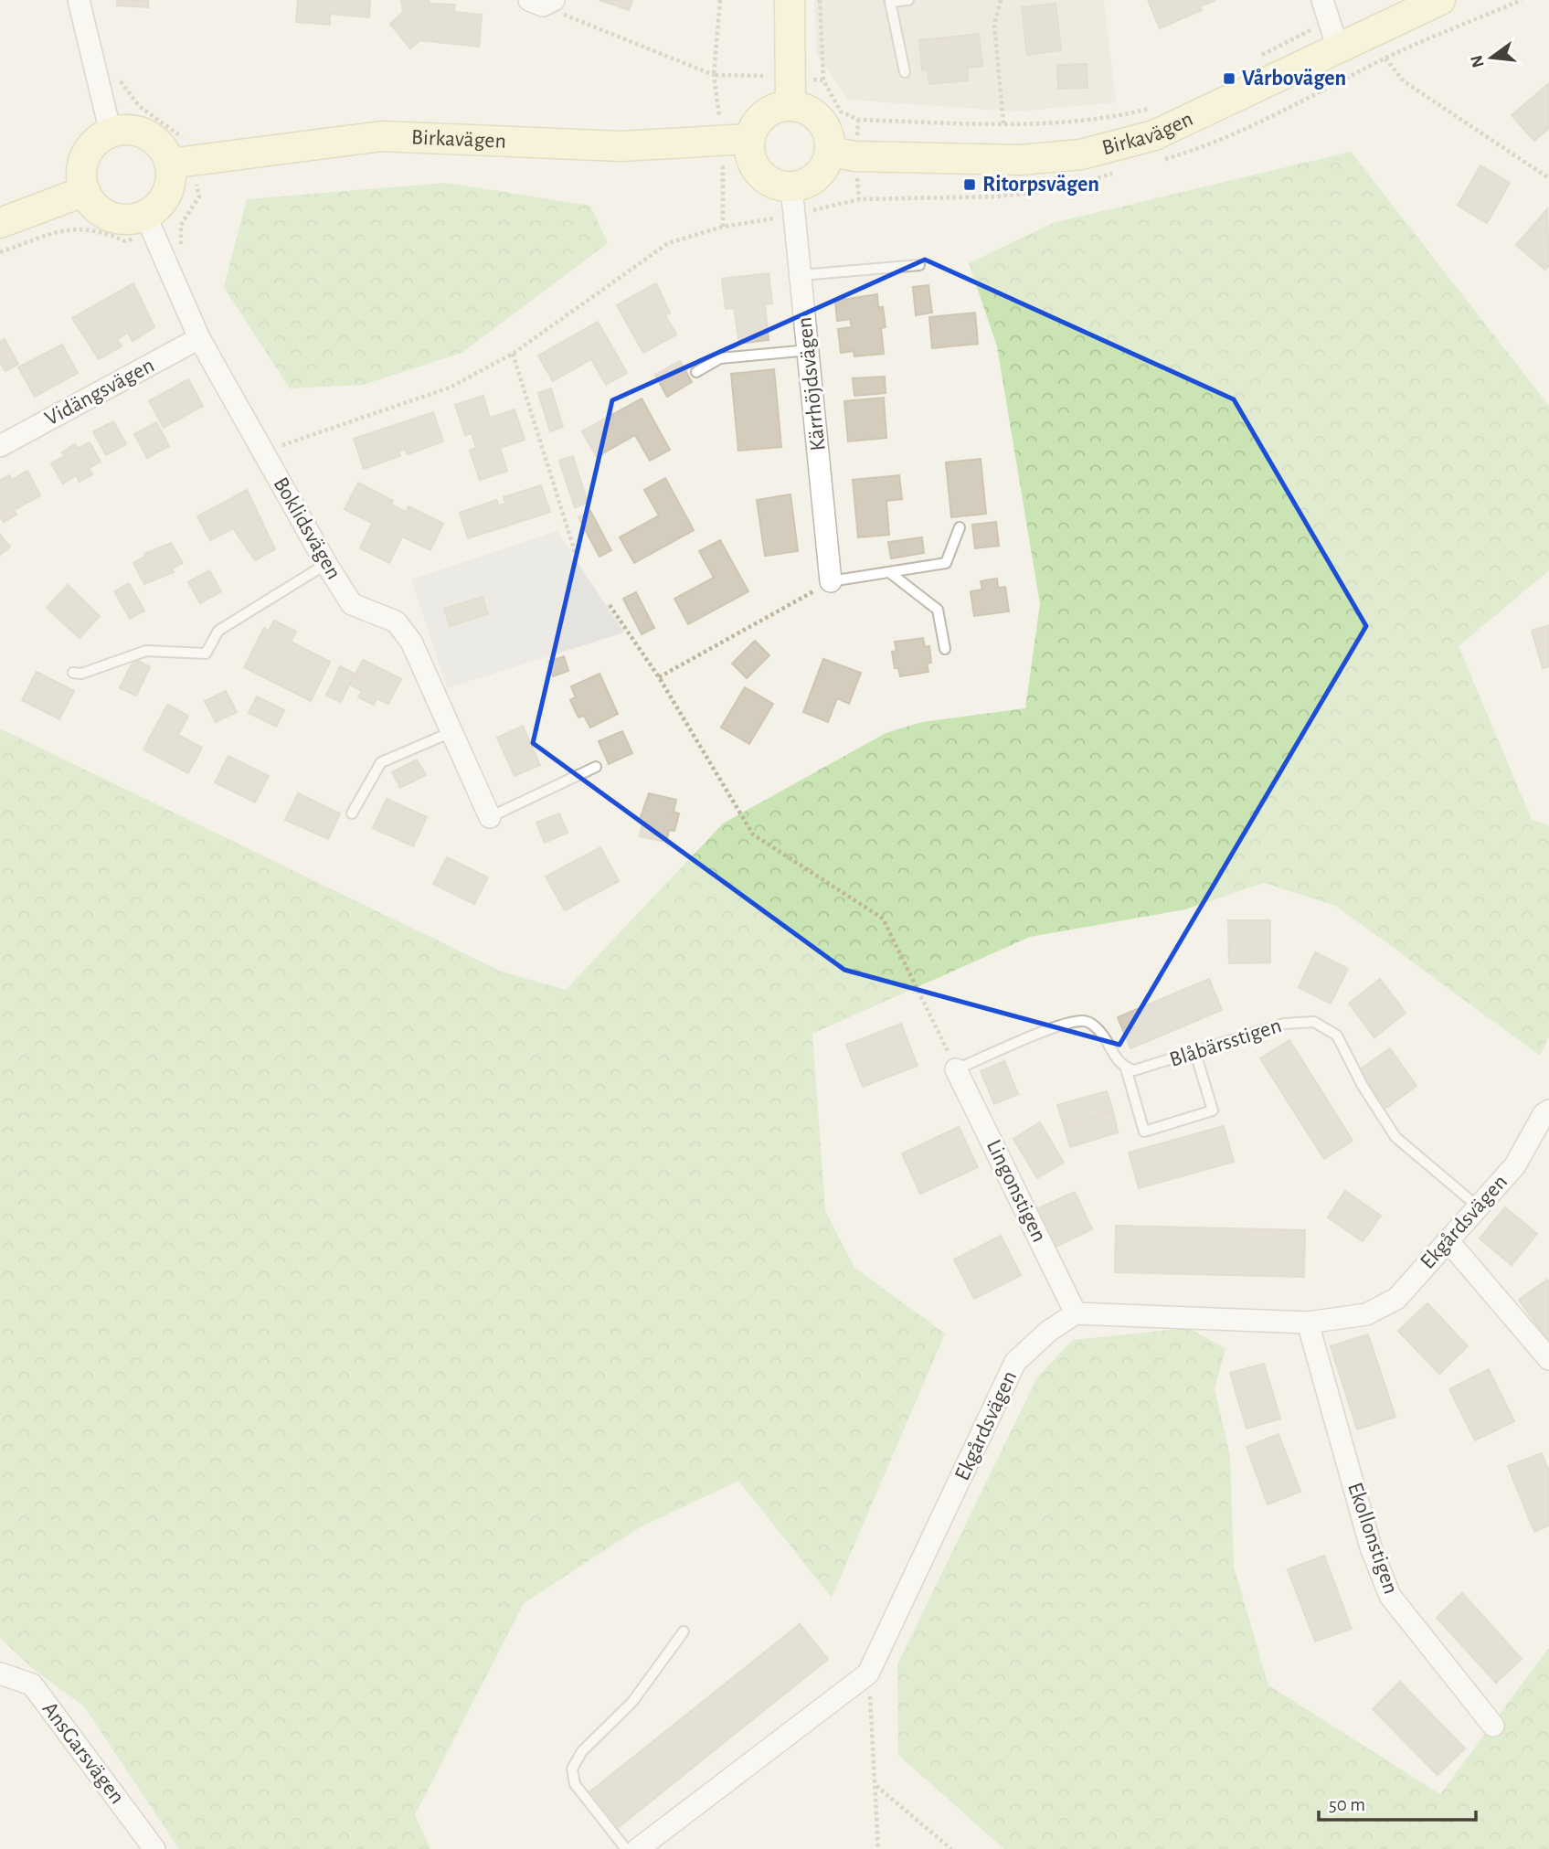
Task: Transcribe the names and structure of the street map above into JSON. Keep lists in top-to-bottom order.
{
  "streets": {
    "street": [
      "Birkavägen",
      "Kärrhöjdsvägen",
      "Vidängsvägen",
      "Boklidsvägen",
      "Lingonstigen",
      "Ekgårdsvägen",
      "Ekollonstigen",
      "AnsGarsvägen"
    ],
    "lane": ["Blåbärsstigen"]
  },
  "crossings": [
    ["Birkavägen", "Kärrhöjdsvägen"],
    ["Birkavägen", "Boklidsvägen"],
    ["Vidängsvägen", "Boklidsvägen"],
    ["Blåbärsstigen", "Ekgårdsvägen"],
    ["Lingonstigen", "Ekgårdsvägen"],
    ["Ekgårdsvägen", "Ekollonstigen"]
  ],
  "places": {
    "transit": ["Vårbovägen", "Ritorpsvägen"]
  },
  "scale_bar": "50 m",
  "north": "left"
}
